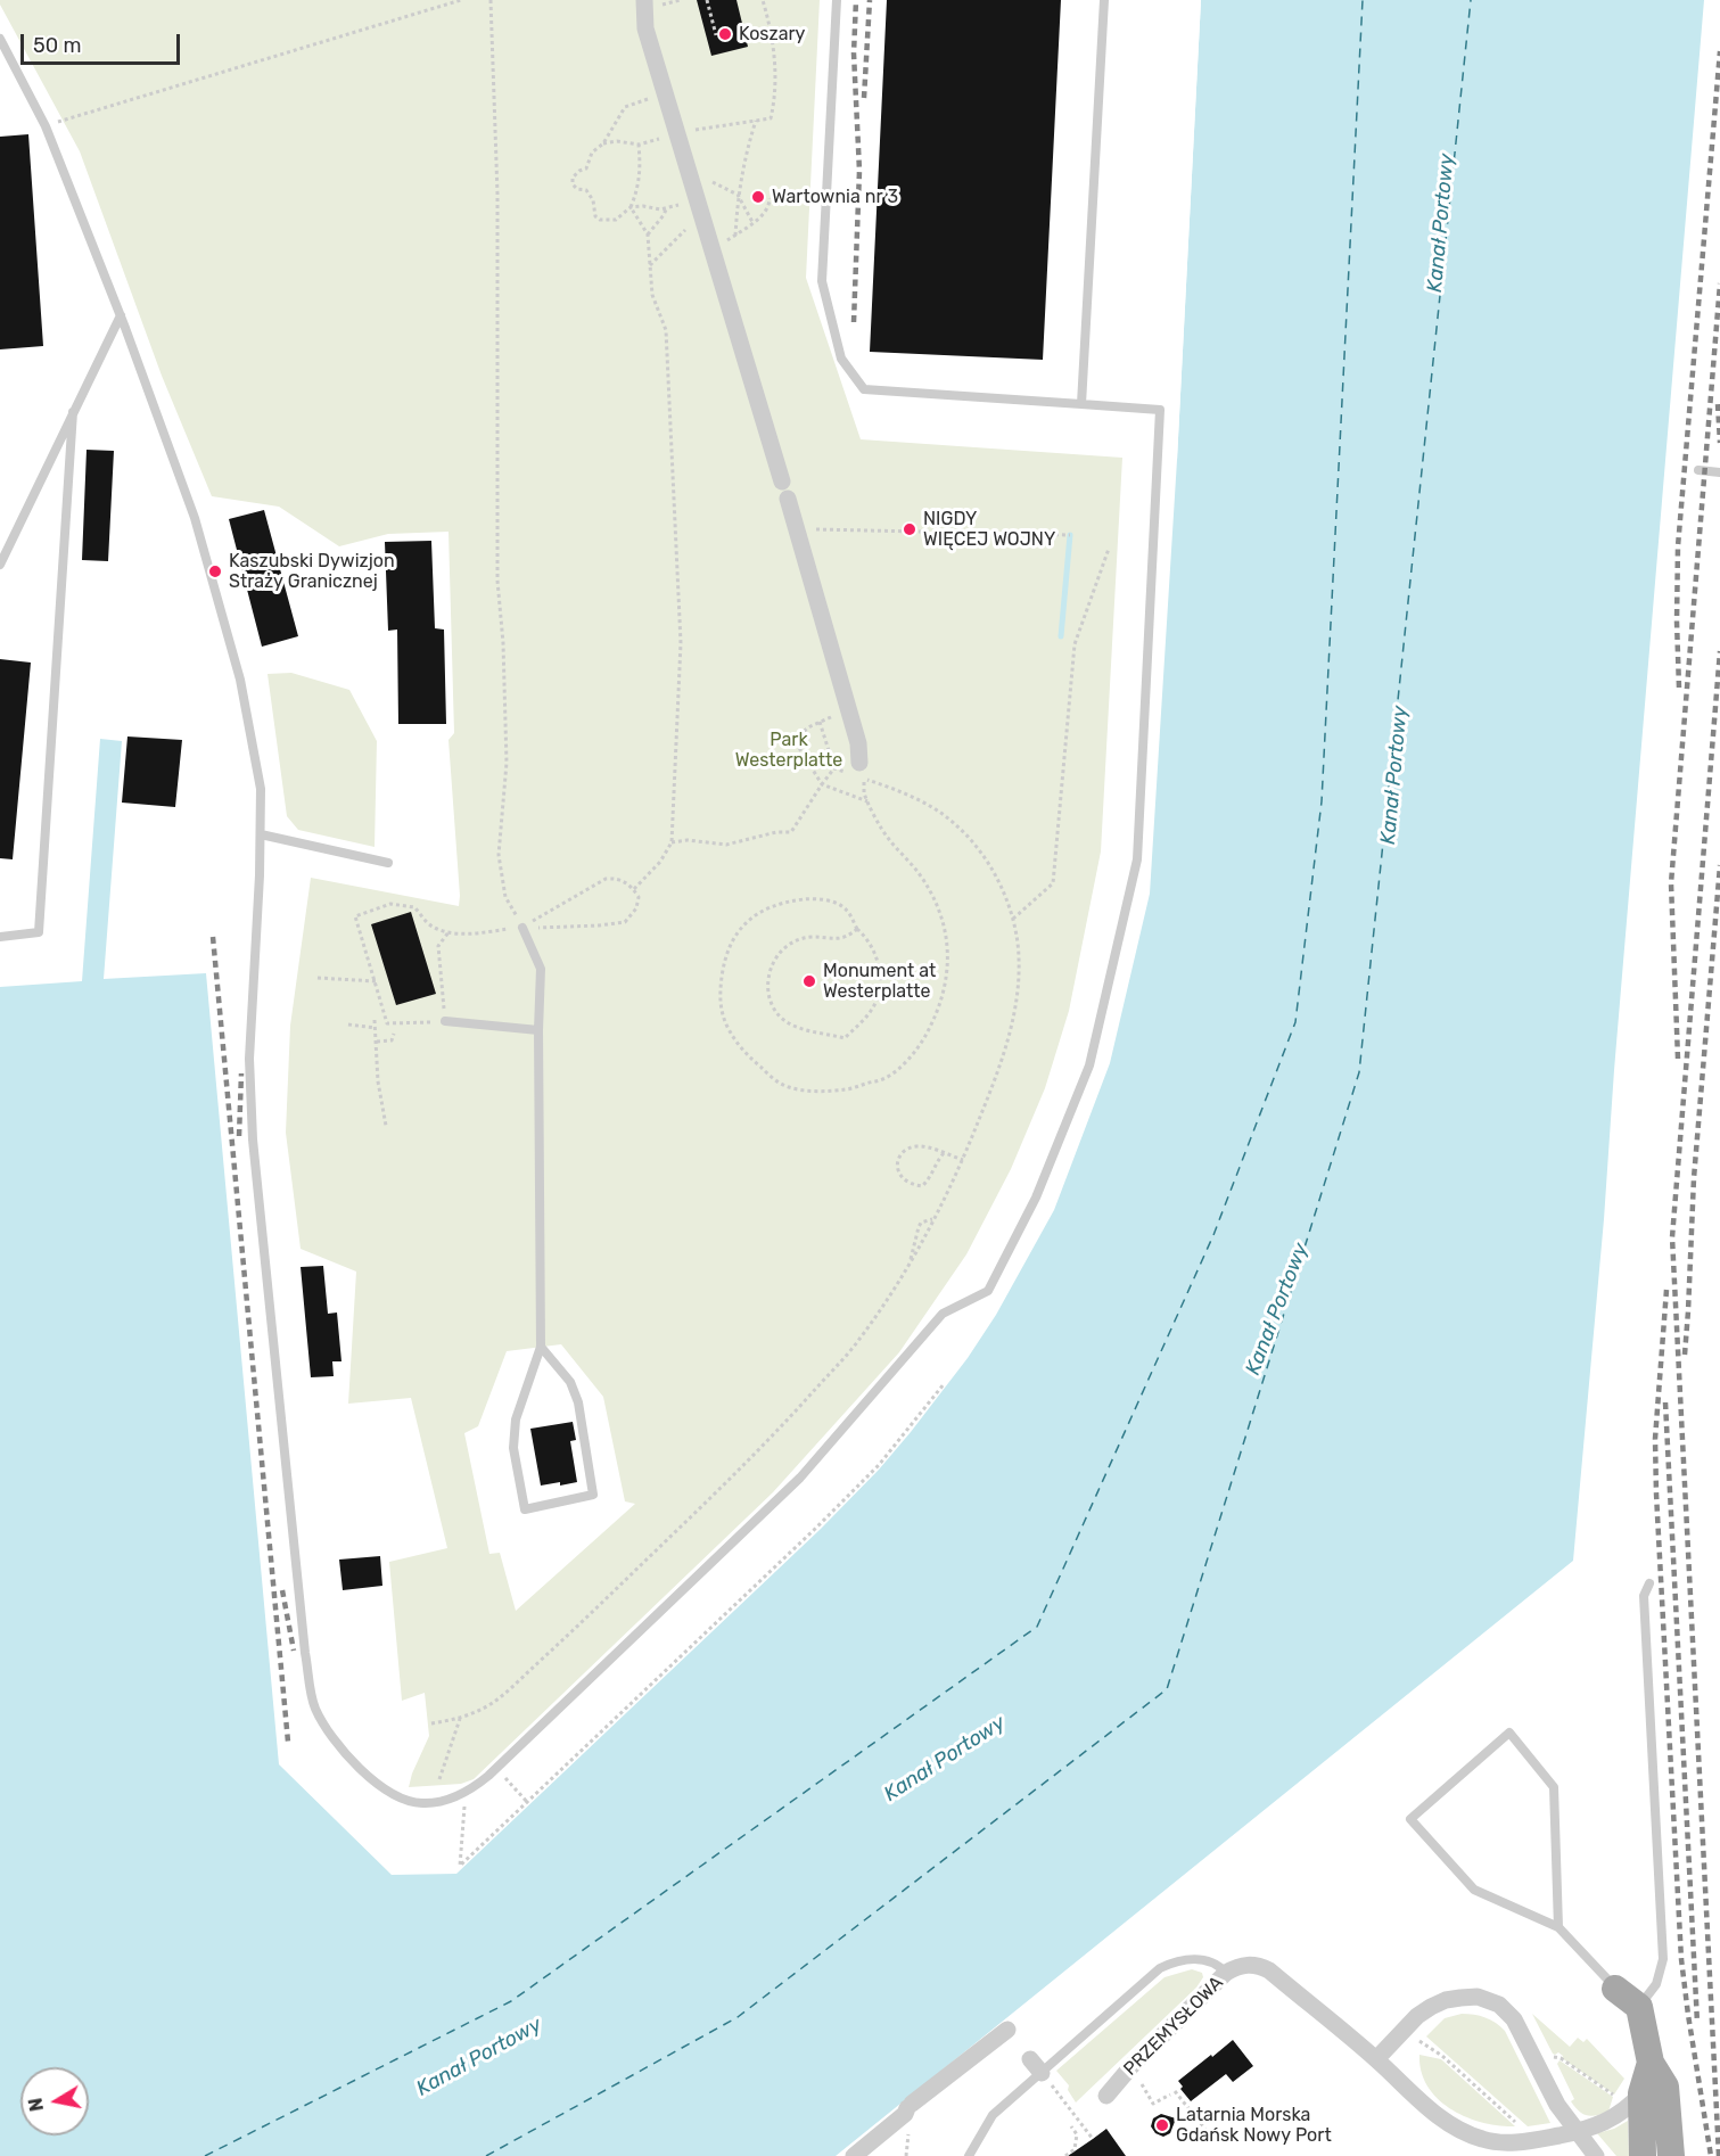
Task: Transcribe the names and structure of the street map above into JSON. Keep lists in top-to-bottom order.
{
  "streets": {
    "main road": ["PRZEMYSŁOWA"]
  },
  "water": ["Kanał Portowy"],
  "parks": ["Park Westerplatte"],
  "places": [
    "Koszary",
    "Wartownia nr 3",
    "NIGDY WIĘCEJ WOJNY",
    "Kaszubski Dywizjon Straży Granicznej",
    "Monument at Westerplatte",
    "Latarnia Morska Gdańsk Nowy Port"
  ],
  "scale_bar": "50 m",
  "north": "left"
}
